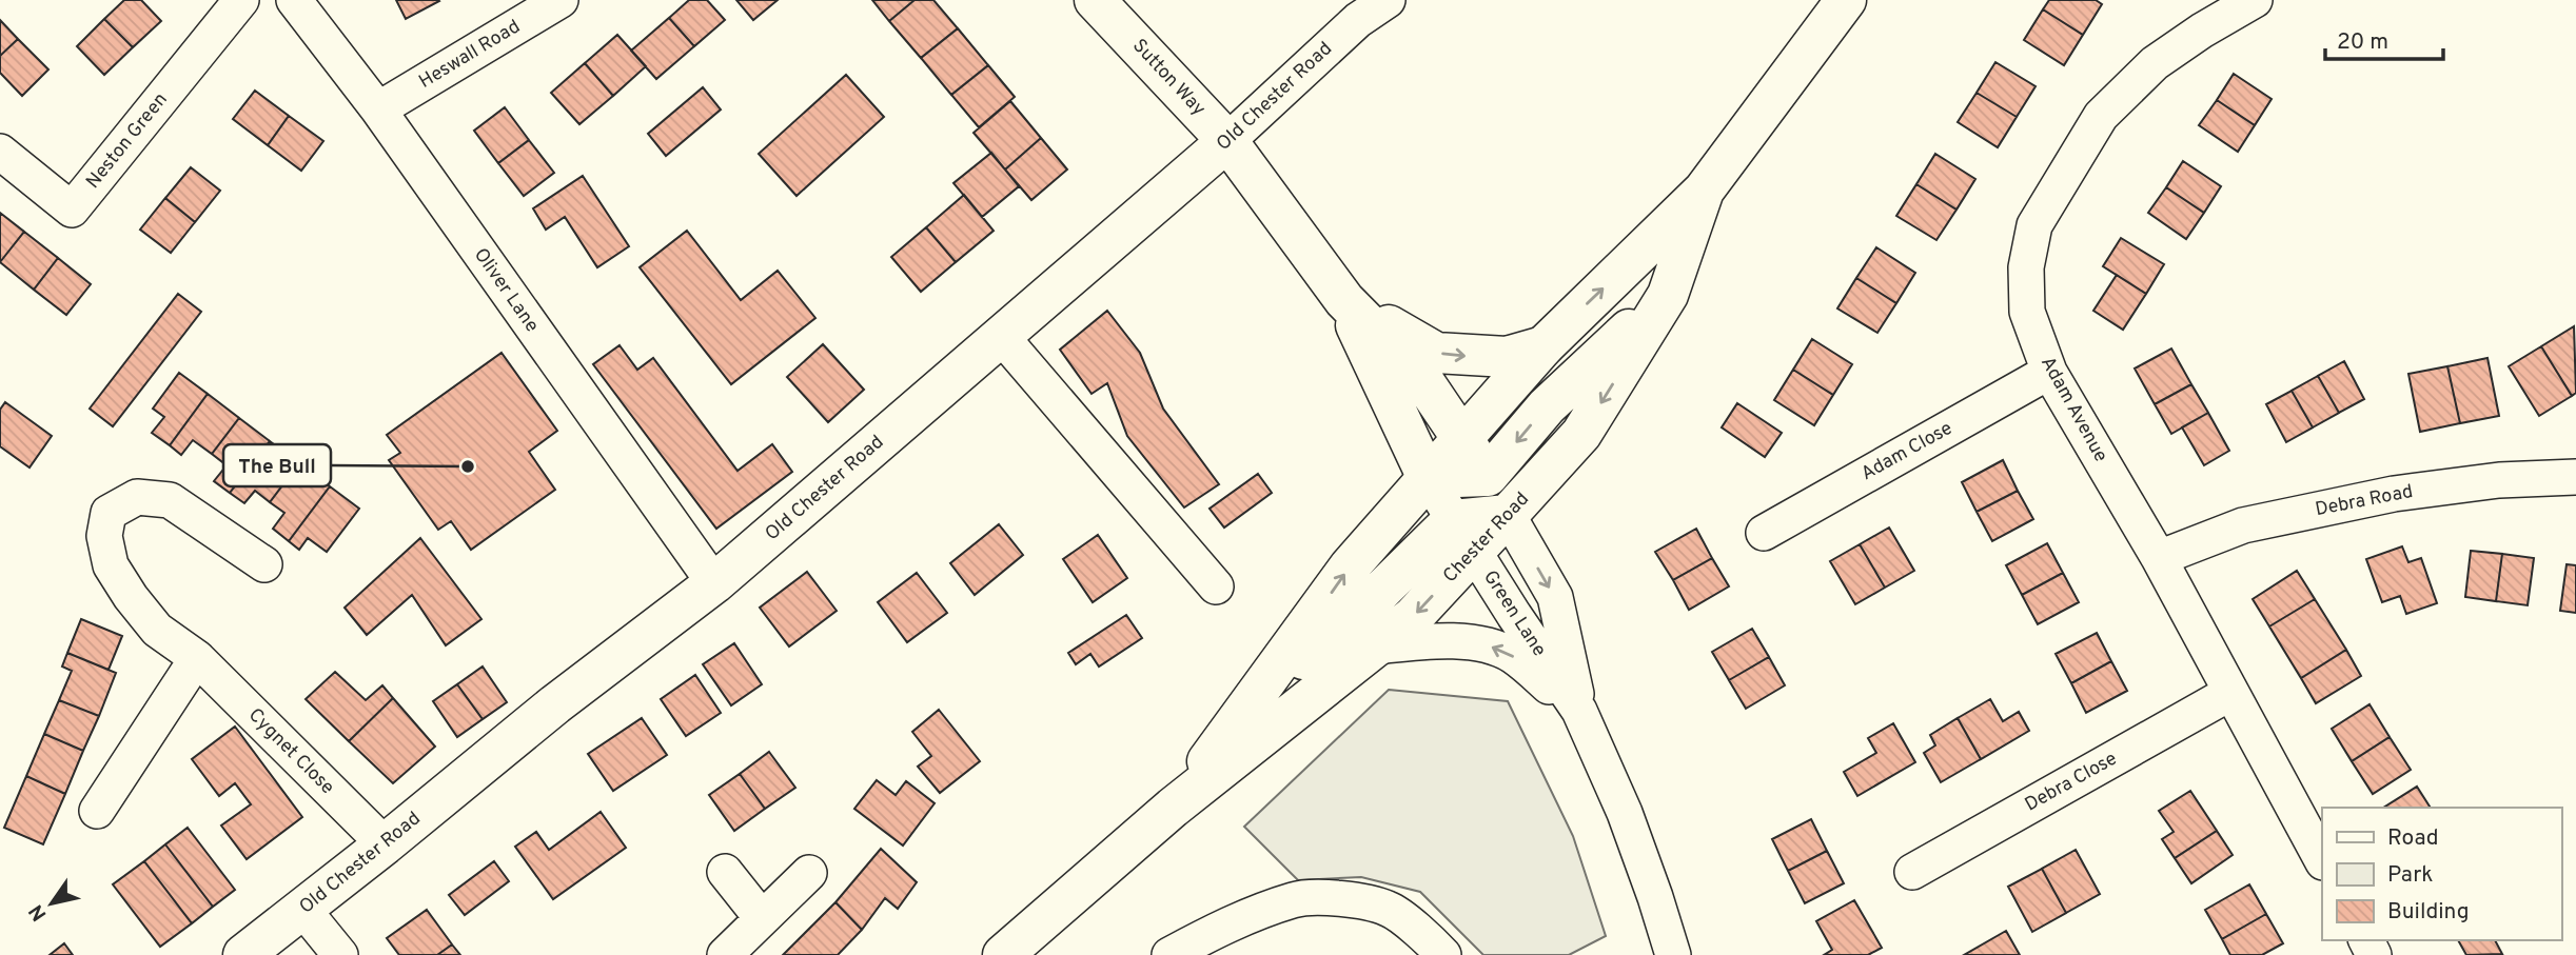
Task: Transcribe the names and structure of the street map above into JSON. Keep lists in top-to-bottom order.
{
  "streets": {
    "main road": ["Sutton Way", "Old Chester Road", "Chester Road"],
    "street": [
      "Heswall Road",
      "Neston Green",
      "Oliver Lane",
      "Adam Avenue",
      "Adam Close",
      "Debra Road",
      "Green Lane",
      "Cygnet Close",
      "Debra Close"
    ]
  },
  "crossings": [
    ["Heswall Road", "Oliver Lane"],
    ["Sutton Way", "Old Chester Road"],
    ["Sutton Way", "Chester Road"],
    ["Sutton Way", "Green Lane"],
    ["Old Chester Road", "Oliver Lane"],
    ["Old Chester Road", "Cygnet Close"],
    ["Adam Avenue", "Adam Close"],
    ["Adam Avenue", "Debra Road"],
    ["Adam Avenue", "Debra Close"],
    ["Chester Road", "Green Lane"]
  ],
  "places": ["The Bull"],
  "legend": ["Road", "Park", "Building"],
  "scale_bar": "20 m",
  "north": "bottom left"
}
